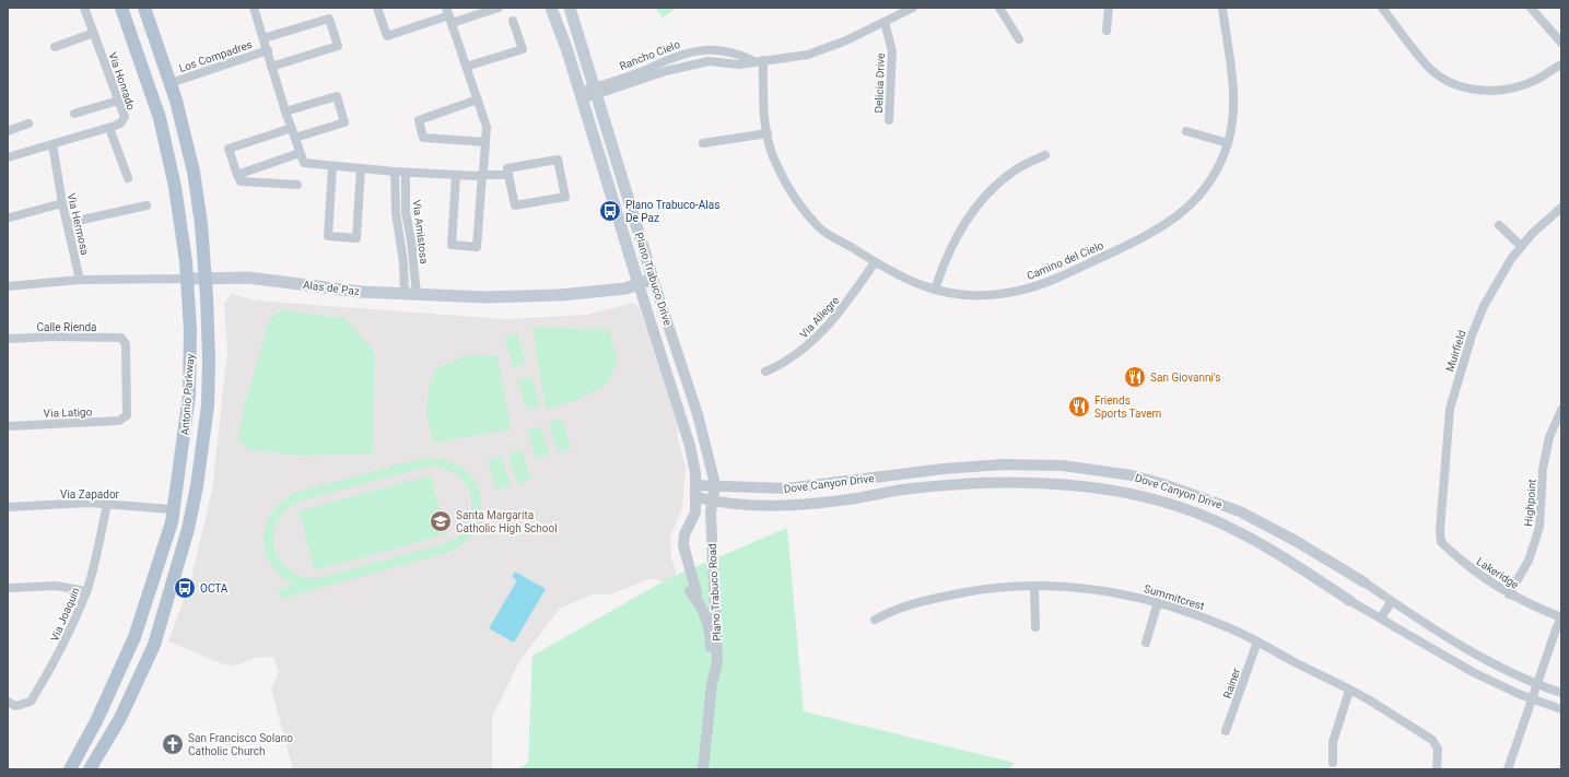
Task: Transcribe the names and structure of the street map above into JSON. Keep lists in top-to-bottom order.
{
  "streets": {
    "main road": ["Plano Trabuco Drive", "Alas de Paz", "Antonio Parkway"],
    "street": [
      "Rancho Cielo",
      "Los Compadres",
      "Via Honrado",
      "Delicia Drive",
      "Via Hermosa",
      "Via Amistosa",
      "Camino del Cielo",
      "Via Allegre",
      "Calle Rienda",
      "Muirfield",
      "Via Latigo",
      "Dove Canyon Drive",
      "Via Zapador",
      "Highpoint",
      "Lakeridge",
      "Plano Trabuco Road",
      "Summitcrest",
      "Via Joaquin",
      "Rainer"
    ]
  },
  "crossings": [
    ["Rancho Cielo", "Delicia Drive"],
    ["Rancho Cielo", "Camino del Cielo"],
    ["Rancho Cielo", "Plano Trabuco Drive"],
    ["Los Compadres", "Antonio Parkway"],
    ["Via Hermosa", "Alas de Paz"],
    ["Via Amistosa", "Alas de Paz"],
    ["Camino del Cielo", "Via Allegre"],
    ["Plano Trabuco Drive", "Alas de Paz"],
    ["Plano Trabuco Drive", "Dove Canyon Drive"],
    ["Plano Trabuco Drive", "Plano Trabuco Road"],
    ["Alas de Paz", "Antonio Parkway"],
    ["Calle Rienda", "Via Latigo"],
    ["Muirfield", "Lakeridge"],
    ["Antonio Parkway", "Via Zapador"],
    ["Dove Canyon Drive", "Plano Trabuco Road"],
    ["Via Zapador", "Via Joaquin"],
    ["Highpoint", "Lakeridge"],
    ["Summitcrest", "Rainer"]
  ],
  "places": {
    "bus stop": ["Plano Trabuco-Alas De Paz", "OCTA"],
    "restaurant": ["San Giovanni's", "Friends Sports Tavern"],
    "school or university": ["Santa Margarita Catholic High School"],
    "church": ["San Francisco Solano Catholic Church"]
  }
}
